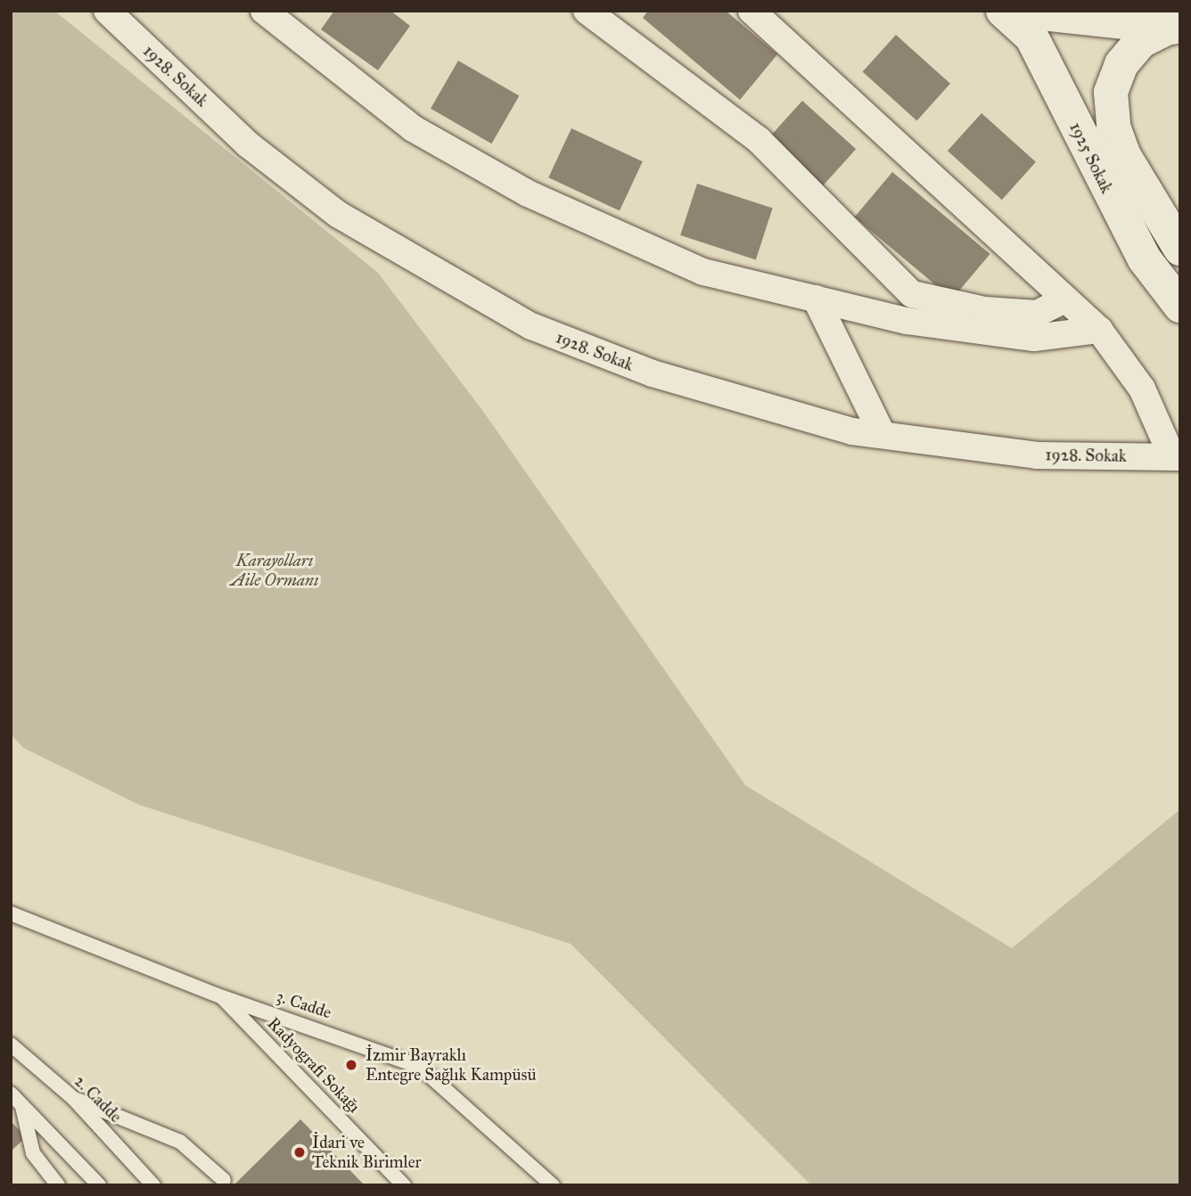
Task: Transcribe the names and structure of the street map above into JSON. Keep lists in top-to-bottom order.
{
  "streets": {
    "main road": ["1925 Sokak"],
    "street": ["1928. Sokak"],
    "lane": ["3. Cadde", "Radyografi Sokağı", "2. Cadde"]
  },
  "crossings": [
    ["3. Cadde", "Radyografi Sokağı"]
  ],
  "parks": ["Karayolları Aile Ormanı"],
  "places": ["İzmir Bayraklı Entegre Sağlık Kampüsü", "İdari ve Teknik Birimler"]
}
